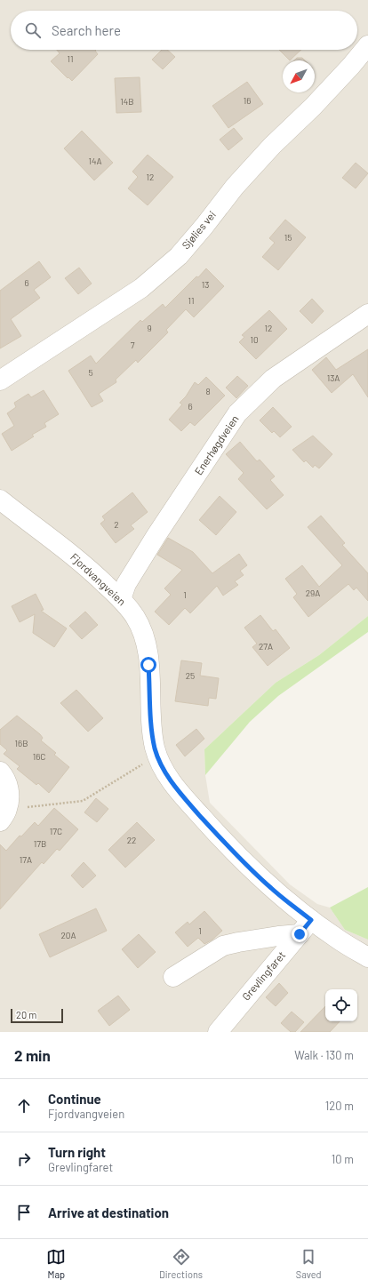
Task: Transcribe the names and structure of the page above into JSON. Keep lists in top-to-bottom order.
{
  "streets": {
    "street": [
      "Sjølies vei",
      "Enerhøgdveien",
      "Fjordvangveien",
      "Grevlingfaret"
    ]
  },
  "crossings": [
    ["Enerhøgdveien", "Fjordvangveien"],
    ["Fjordvangveien", "Grevlingfaret"]
  ],
  "house_numbers": [
    "11",
    "16",
    "14B",
    "14A",
    "12",
    "15",
    "6",
    "13",
    "11",
    "9",
    "12",
    "10",
    "7",
    "5",
    "13A",
    "8",
    "6",
    "2",
    "29A",
    "1",
    "27A",
    "25",
    "16B",
    "16C",
    "17C",
    "22",
    "17B",
    "17A",
    "1",
    "20A"
  ],
  "scale_bar": "20 m",
  "north": "bottom left",
  "page": {
    "search": "Search here",
    "scale": "20 m",
    "heading": ["2 min", "Walk · 130 m"],
    "list": [
      ["Continue", "Fjordvangveien", "120 m"],
      ["Turn right", "Grevlingfaret", "10 m"],
      "Arrive at destination"
    ],
    "nav": ["Map", "Directions", "Saved"]
  }
}
